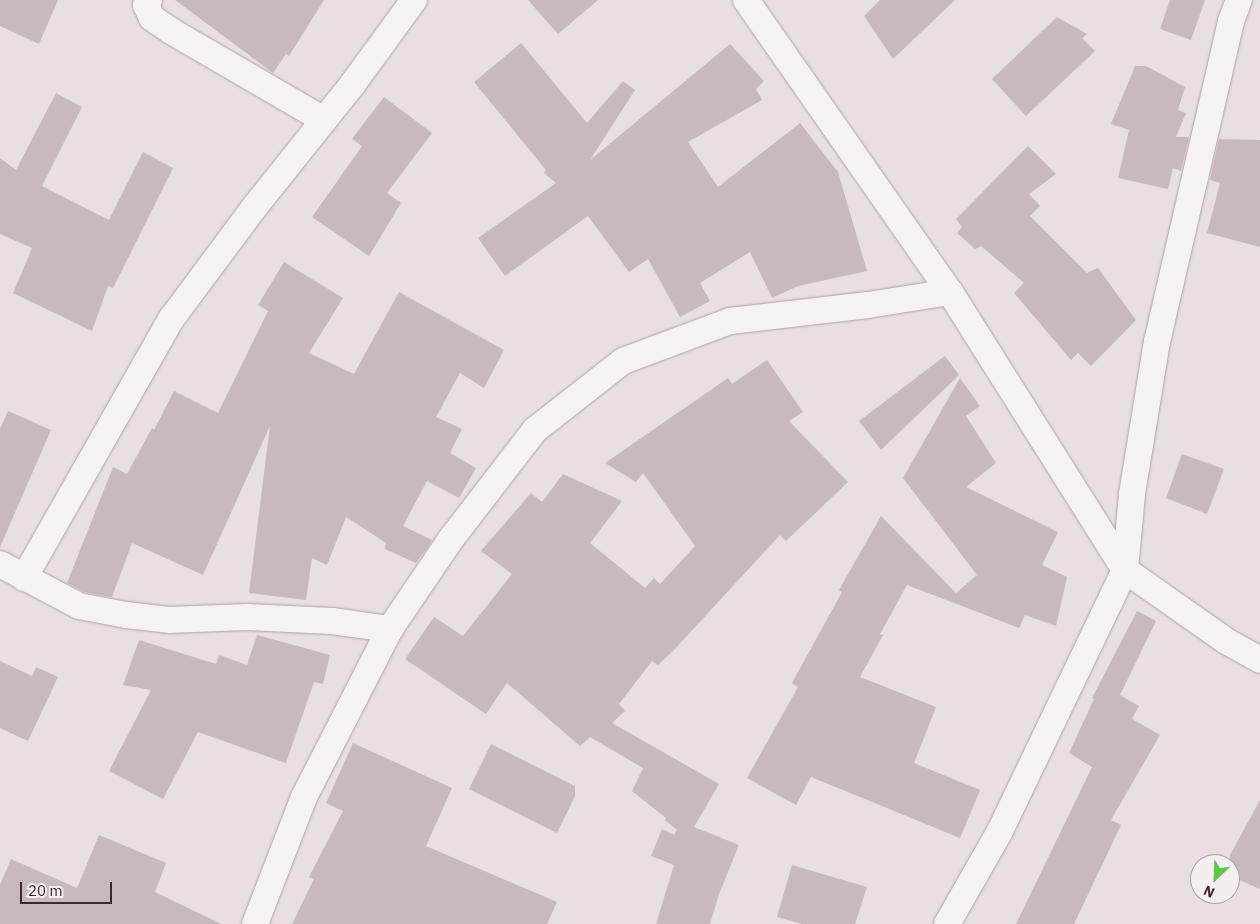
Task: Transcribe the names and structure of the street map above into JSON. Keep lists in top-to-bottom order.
{
  "scale_bar": "20 m",
  "north": "bottom left"
}
